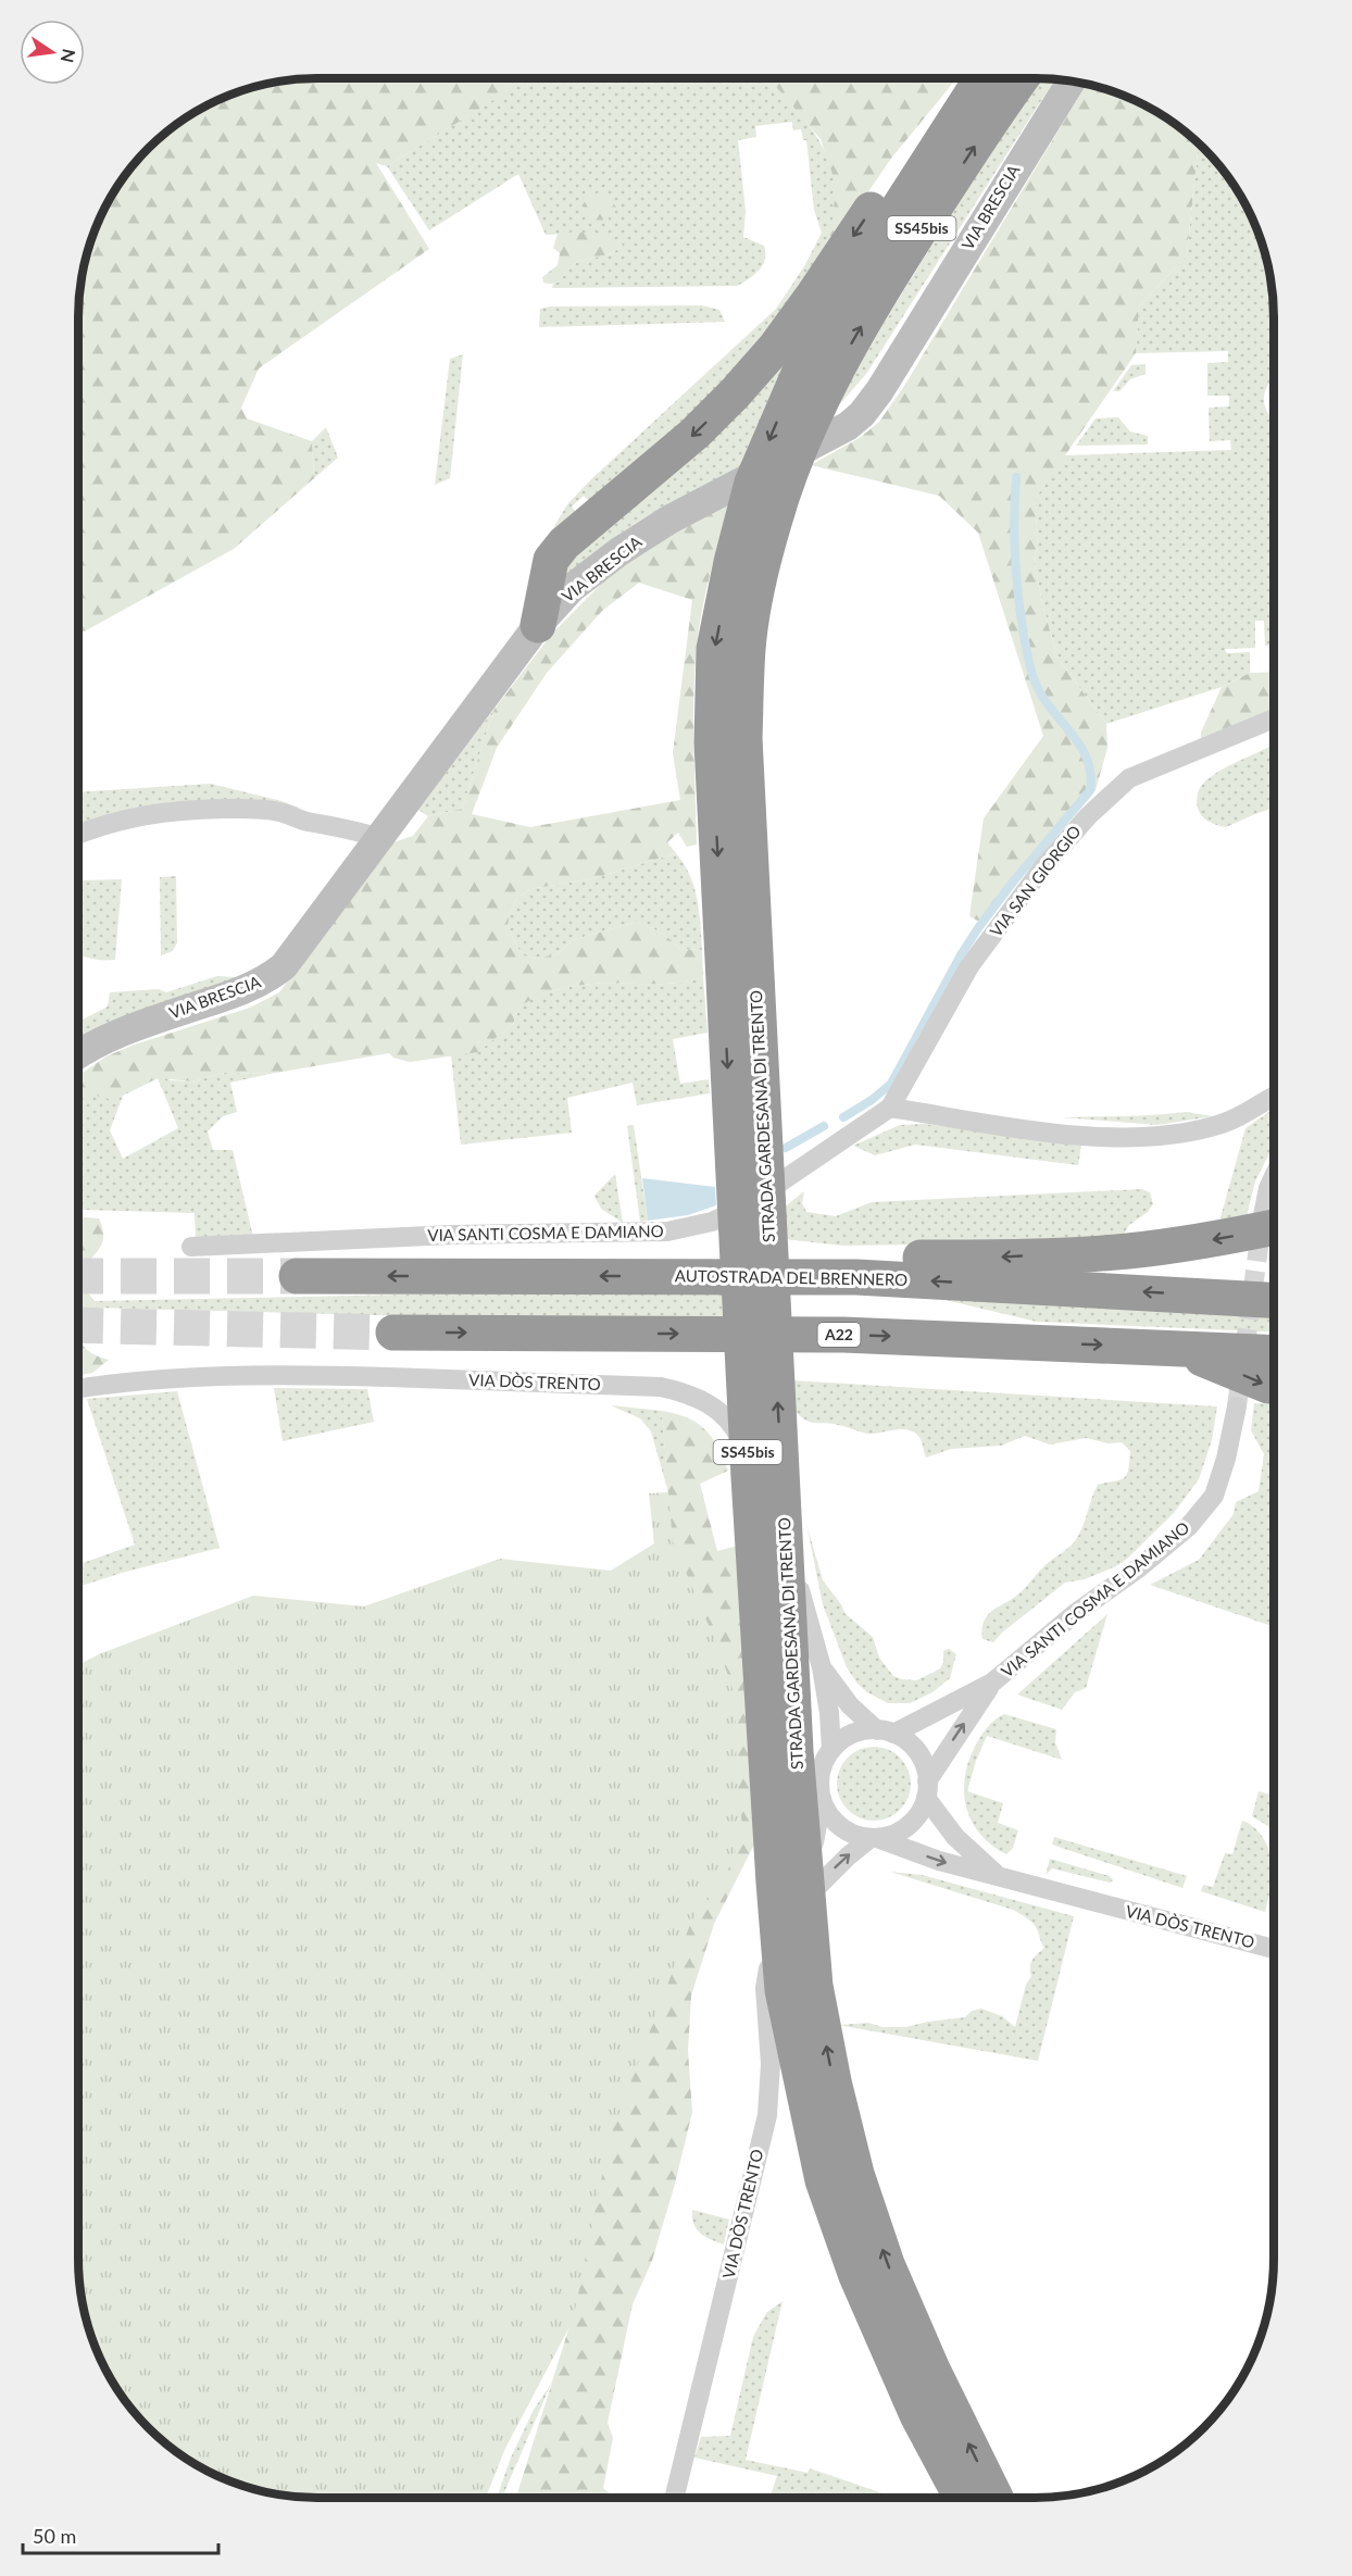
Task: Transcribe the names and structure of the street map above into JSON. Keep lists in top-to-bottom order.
{
  "streets": {
    "highway": [
      "SS45bis",
      "STRADA GARDESANA DI TRENTO",
      "AUTOSTRADA DEL BRENNERO",
      "A22"
    ],
    "street": [
      "VIA BRESCIA",
      "VIA SAN GIORGIO",
      "VIA SANTI COSMA E DAMIANO",
      "VIA DÒS TRENTO"
    ]
  },
  "crossings": [
    ["VIA SAN GIORGIO", "VIA SANTI COSMA E DAMIANO"],
    ["VIA SANTI COSMA E DAMIANO", "VIA DÒS TRENTO"]
  ],
  "scale_bar": "50 m",
  "north": "right"
}
